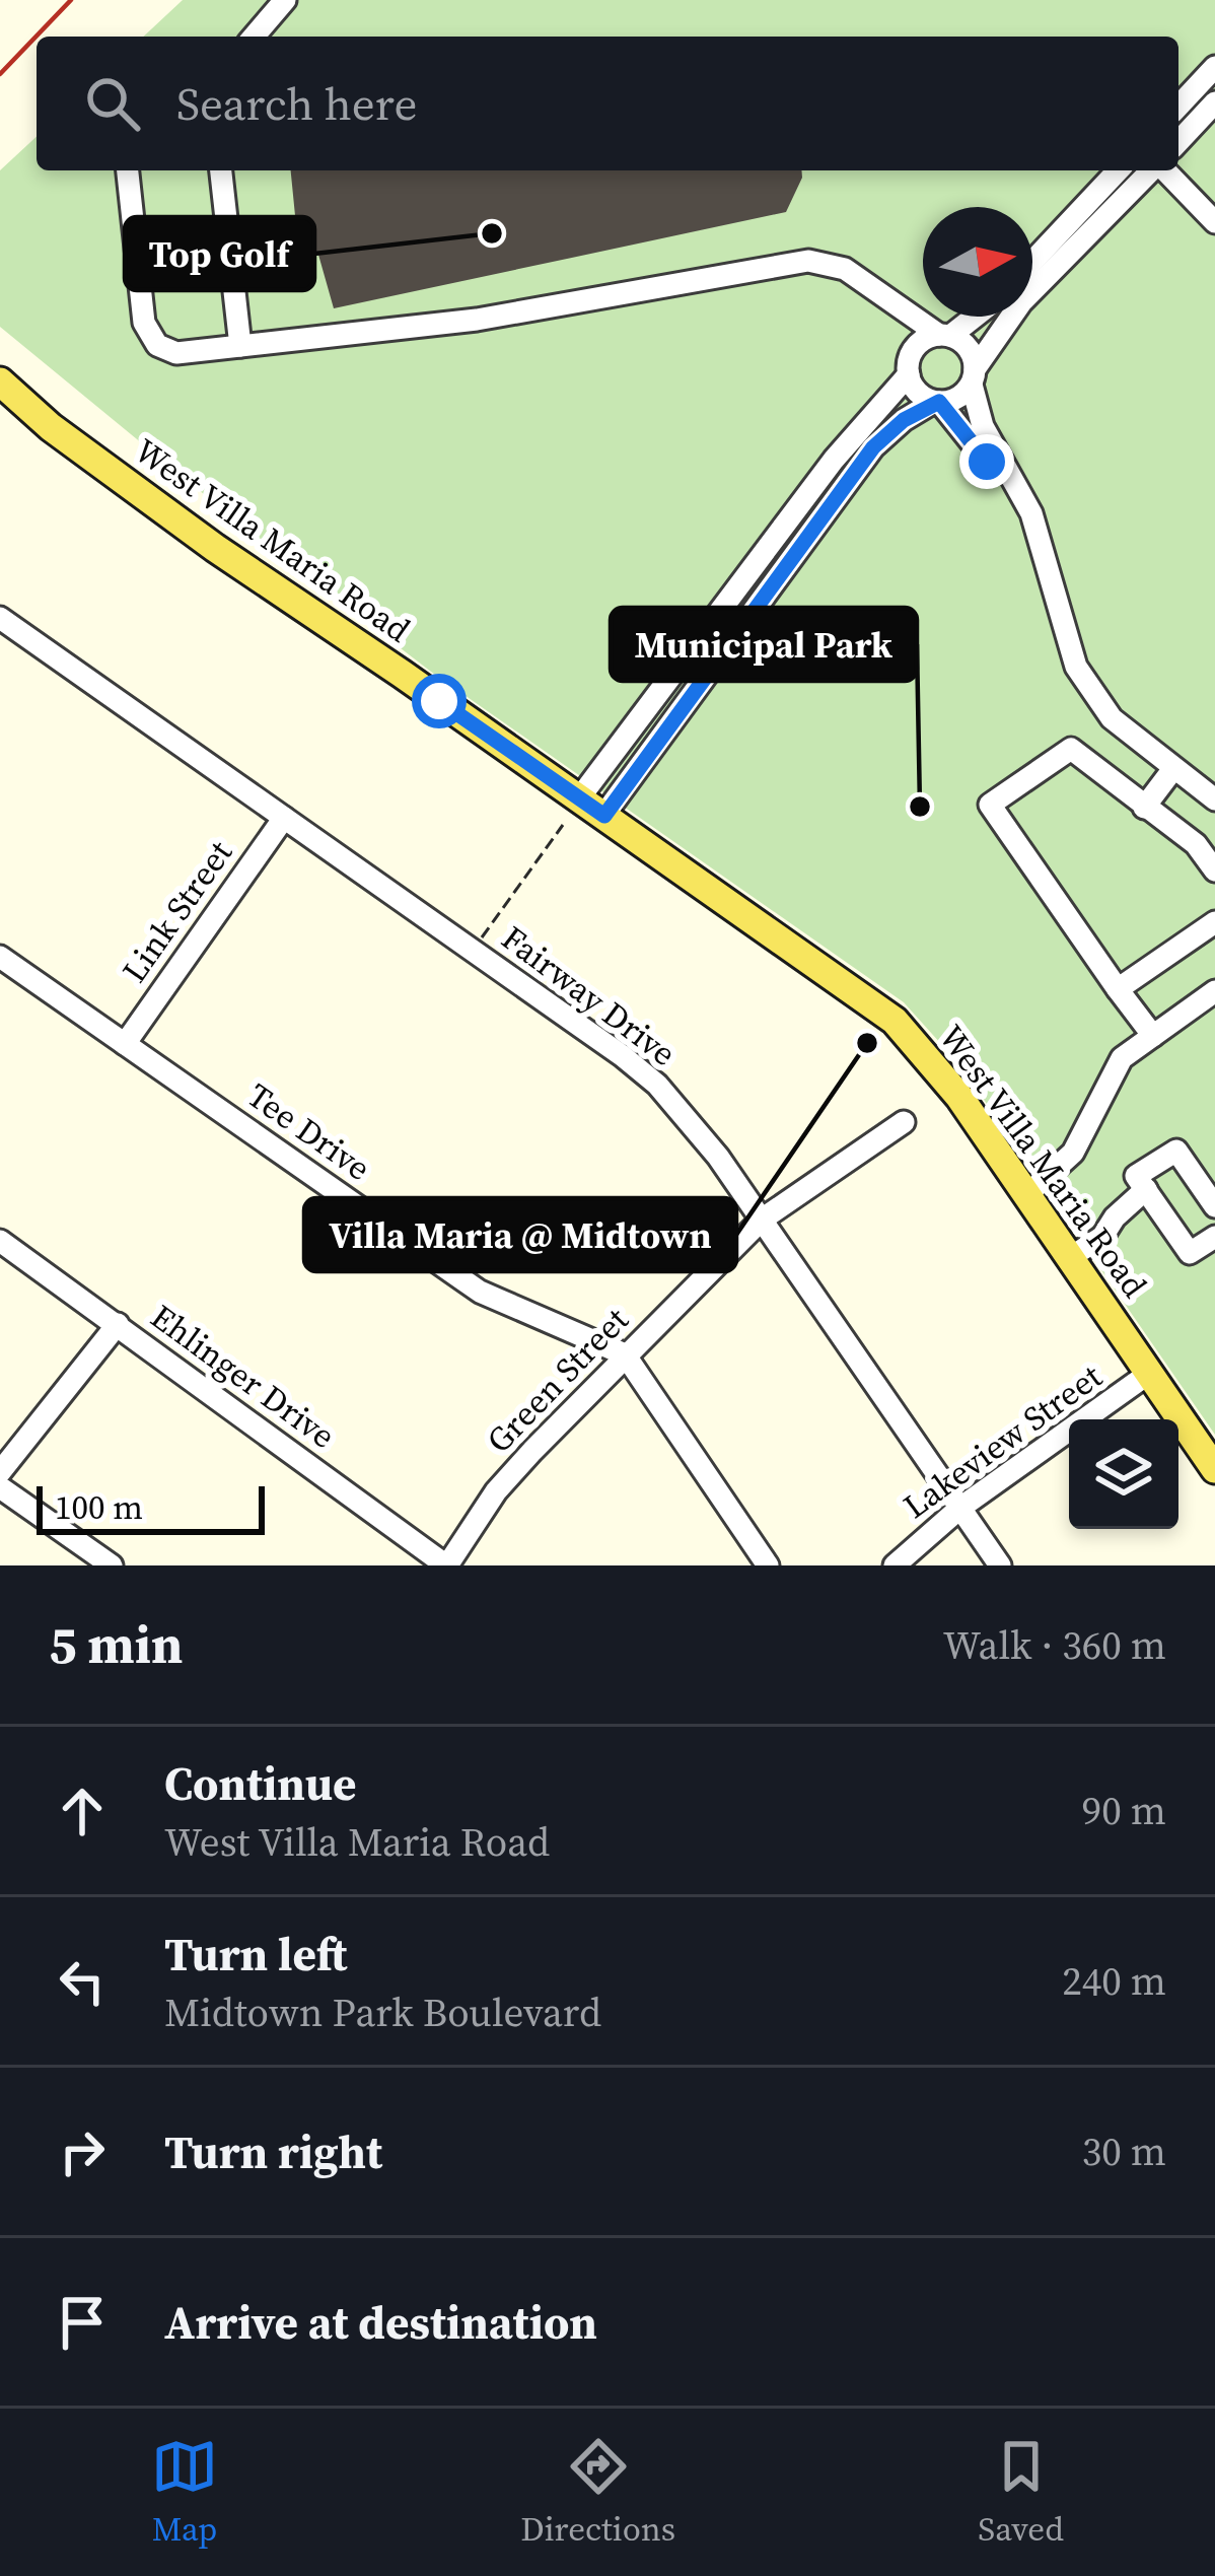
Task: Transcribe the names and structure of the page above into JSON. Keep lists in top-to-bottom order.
{
  "streets": {
    "main road": ["West Villa Maria Road"],
    "street": [
      "Link Street",
      "Fairway Drive",
      "Tee Drive",
      "Ehlinger Drive",
      "Green Street",
      "Lakeview Street"
    ]
  },
  "crossings": [
    ["West Villa Maria Road", "Lakeview Street"],
    ["Link Street", "Fairway Drive"],
    ["Link Street", "Tee Drive"],
    ["Fairway Drive", "Green Street"],
    ["Fairway Drive", "Lakeview Street"],
    ["Tee Drive", "Green Street"],
    ["Ehlinger Drive", "Green Street"]
  ],
  "places": ["Top Golf", "Municipal Park", "Villa Maria @ Midtown"],
  "scale_bar": "100 m",
  "north": "right",
  "page": {
    "search": "Search here",
    "scale": "100 m",
    "heading": ["5 min", "Walk · 360 m"],
    "list": [
      ["Continue", "West Villa Maria Road", "90 m"],
      ["Turn left", "Midtown Park Boulevard", "240 m"],
      ["Turn right", "30 m"],
      "Arrive at destination"
    ],
    "nav": ["Map", "Directions", "Saved"]
  }
}
